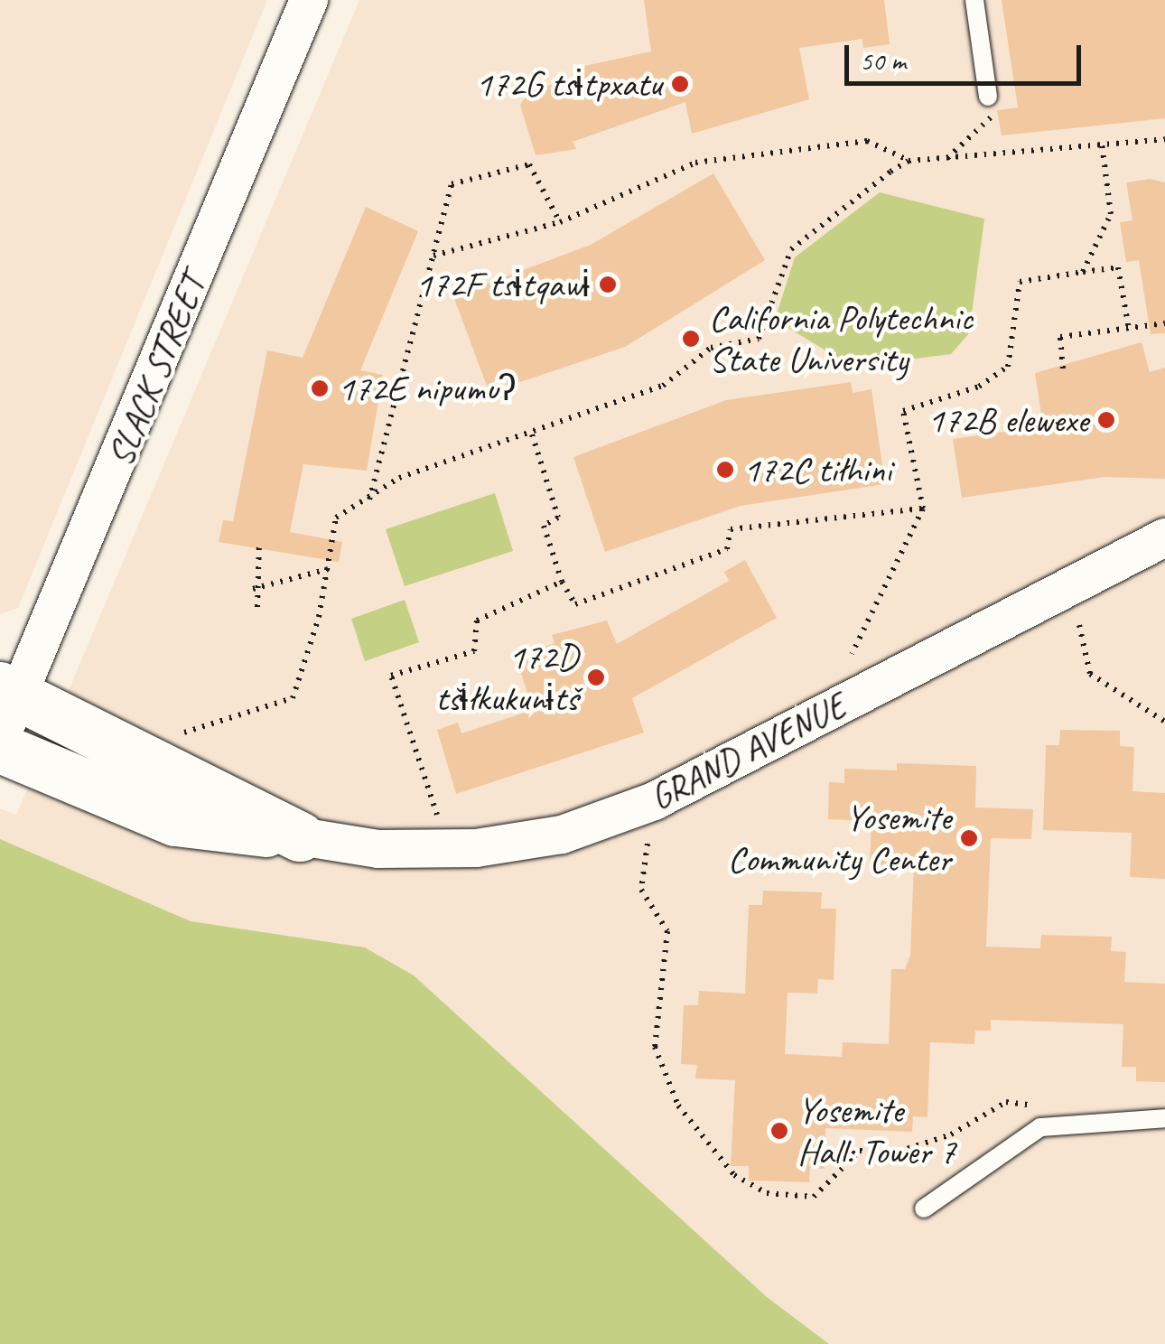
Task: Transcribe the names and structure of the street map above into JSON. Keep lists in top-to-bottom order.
{
  "streets": {
    "street": ["SLACK STREET", "GRAND AVENUE"]
  },
  "crossings": [
    ["SLACK STREET", "GRAND AVENUE"]
  ],
  "places": [
    "172G tsɨtpxatu",
    "172F tsɨtqawɨ",
    "California Polytechnic State University",
    "172E nipumuʔ",
    "172B elewexe",
    "172C tiłhini",
    "172D tšɨłkukunɨtš",
    "Yosemite Community Center",
    "Yosemite Hall: Tower 7"
  ],
  "scale_bar": "50 m"
}
